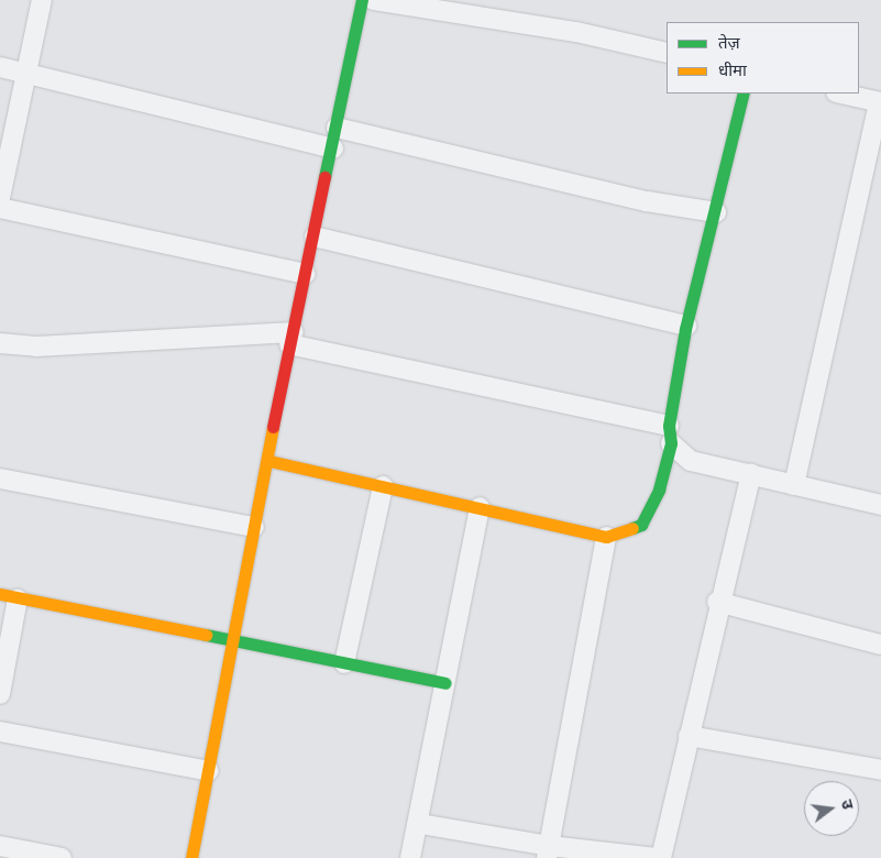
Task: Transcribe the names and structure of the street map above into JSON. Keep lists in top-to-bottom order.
{
  "legend": ["तेज़", "धीमा"],
  "north": "right"
}
